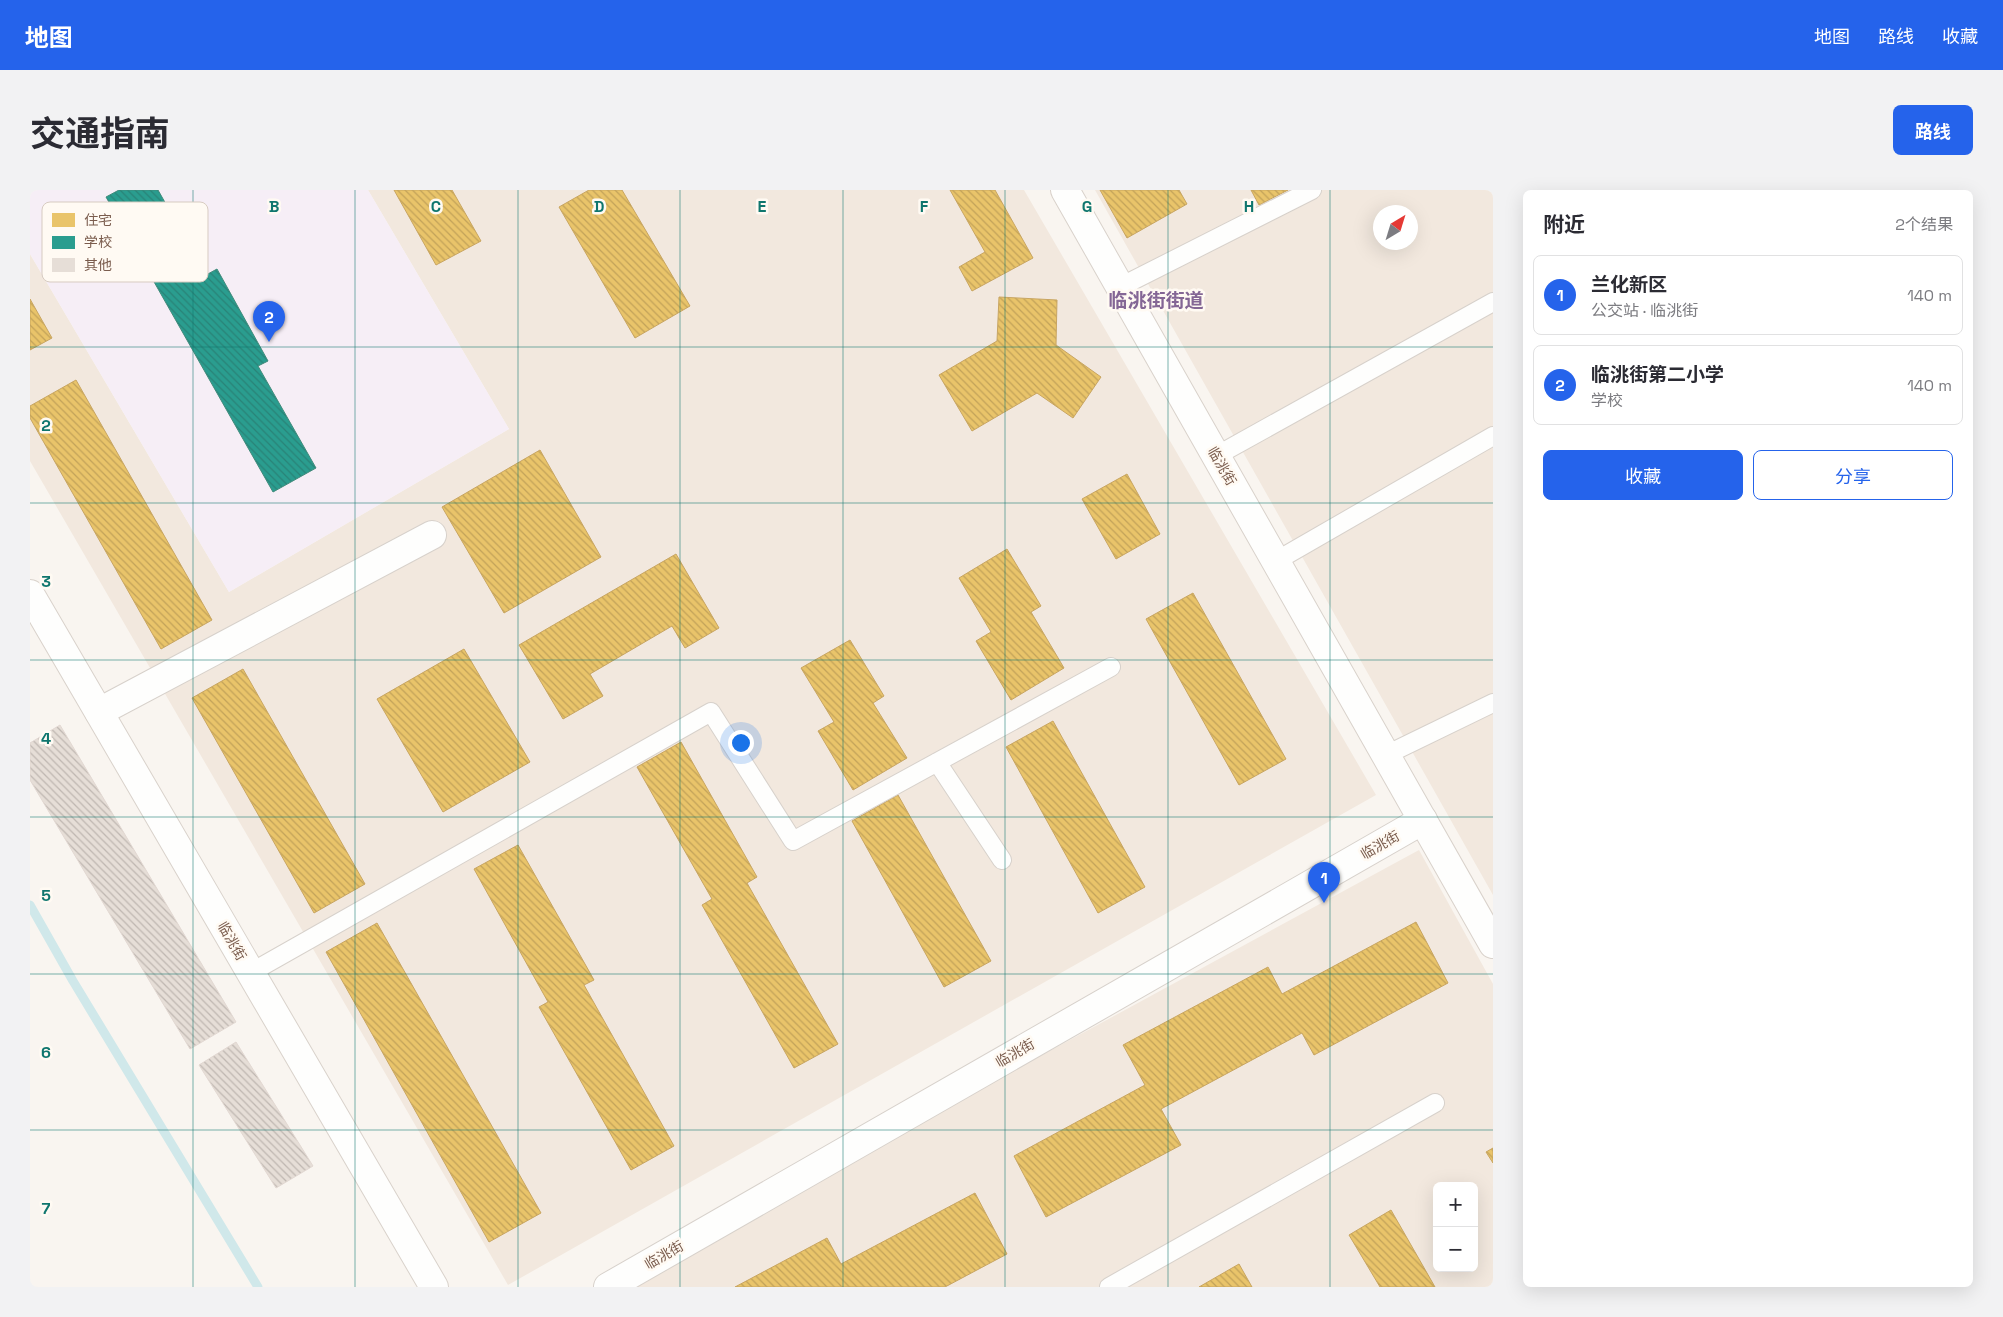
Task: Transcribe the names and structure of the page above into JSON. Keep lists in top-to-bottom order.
{
  "streets": {
    "street": ["临洮街"]
  },
  "districts": ["临洮街街道"],
  "legend": ["住宅", "学校", "其他"],
  "north": "top right",
  "page": {
    "header": "地图",
    "nav": ["地图", "路线", "收藏"],
    "title": "交通指南",
    "buttons": [
      "路线",
      ["收藏", "分享"]
    ],
    "heading": ["附近", "2个结果"],
    "list": [
      {
        "mark": "1",
        "name": "兰化新区",
        "note": "公交站 · 临洮街",
        "value": "140 m"
      },
      {
        "mark": "2",
        "name": "临洮街第二小学",
        "note": "学校",
        "value": "140 m"
      }
    ],
    "pins": ["2", "1"],
    "map_buttons": ["+", "−"]
  },
  "grid": {
    "columns": [
      "B",
      "C",
      "D",
      "E",
      "F",
      "G",
      "H"
    ],
    "rows": [
      "2",
      "3",
      "4",
      "5",
      "6",
      "7"
    ]
  }
}
